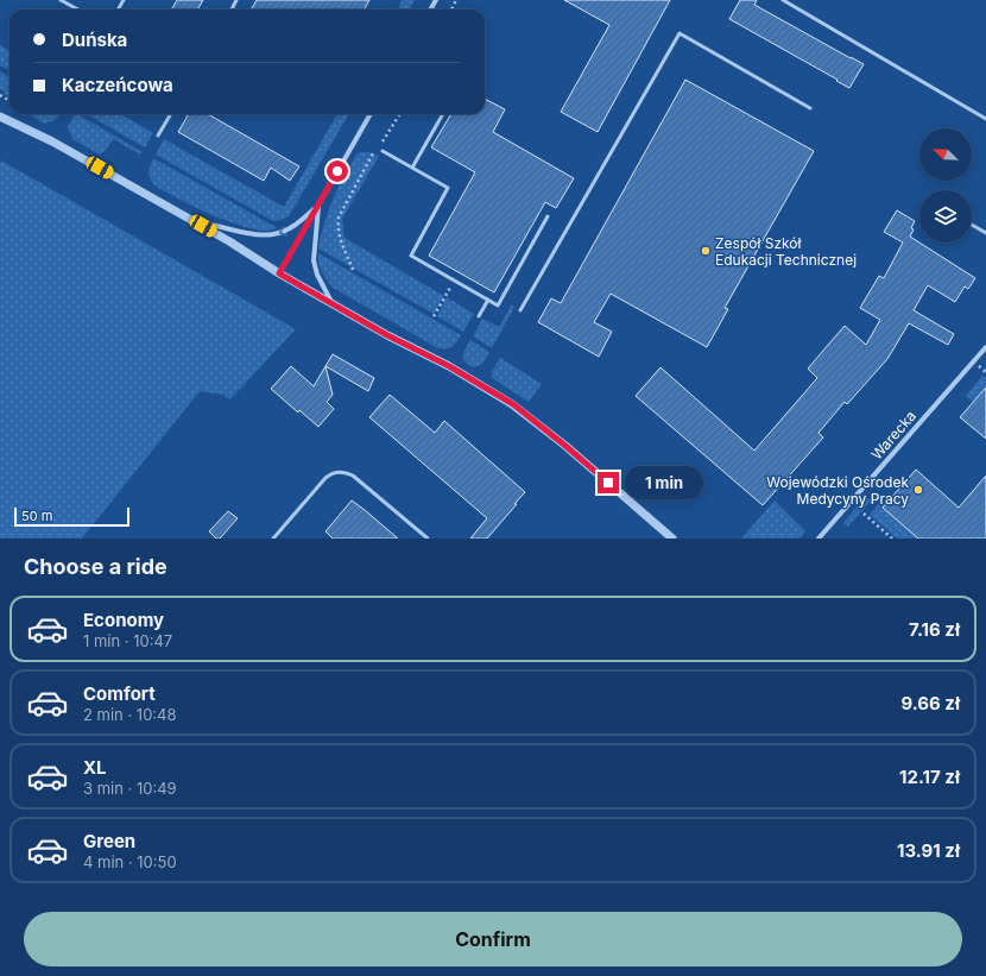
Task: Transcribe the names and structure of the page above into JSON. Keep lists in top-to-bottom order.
{
  "streets": {
    "street": ["Warecka"]
  },
  "places": ["Zespół Szkół Edukacji Technicznej", "Wojewódzki Ośrodek Medycyny Pracy"],
  "scale_bar": "50 m",
  "north": "top left",
  "page": {
    "banner": ["Duńska", "Kaczeńcowa"],
    "bubble": "1 min",
    "scale": "50 m",
    "heading": "Choose a ride",
    "list": [
      {
        "name": "Economy",
        "note": "1 min · 10:47",
        "value": "7.16 zł"
      },
      {
        "name": "Comfort",
        "note": "2 min · 10:48",
        "value": "9.66 zł"
      },
      {
        "name": "XL",
        "note": "3 min · 10:49",
        "value": "12.17 zł"
      },
      {
        "name": "Green",
        "note": "4 min · 10:50",
        "value": "13.91 zł"
      }
    ],
    "buttons": "Confirm"
  }
}
